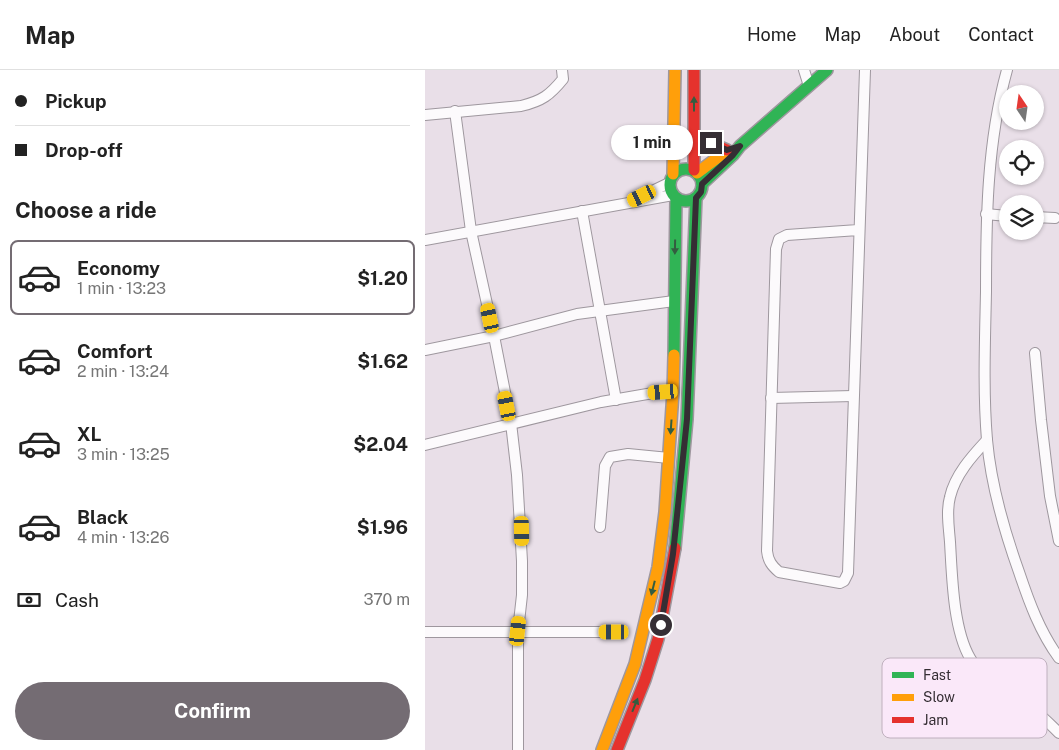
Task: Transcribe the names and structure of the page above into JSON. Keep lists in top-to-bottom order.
{
  "legend": ["Fast", "Slow", "Jam"],
  "north": "top",
  "page": {
    "header": "Map",
    "nav": [
      "Home",
      "Map",
      "About",
      "Contact"
    ],
    "banner": ["Pickup", "Drop-off"],
    "bubble": "1 min",
    "heading": "Choose a ride",
    "list": [
      {
        "name": "Economy",
        "note": "1 min · 13:23",
        "value": "$1.20"
      },
      {
        "name": "Comfort",
        "note": "2 min · 13:24",
        "value": "$1.62"
      },
      {
        "name": "XL",
        "note": "3 min · 13:25",
        "value": "$2.04"
      },
      {
        "name": "Black",
        "note": "4 min · 13:26",
        "value": "$1.96"
      }
    ],
    "pay": ["Cash", "370 m"],
    "buttons": "Confirm"
  }
}
